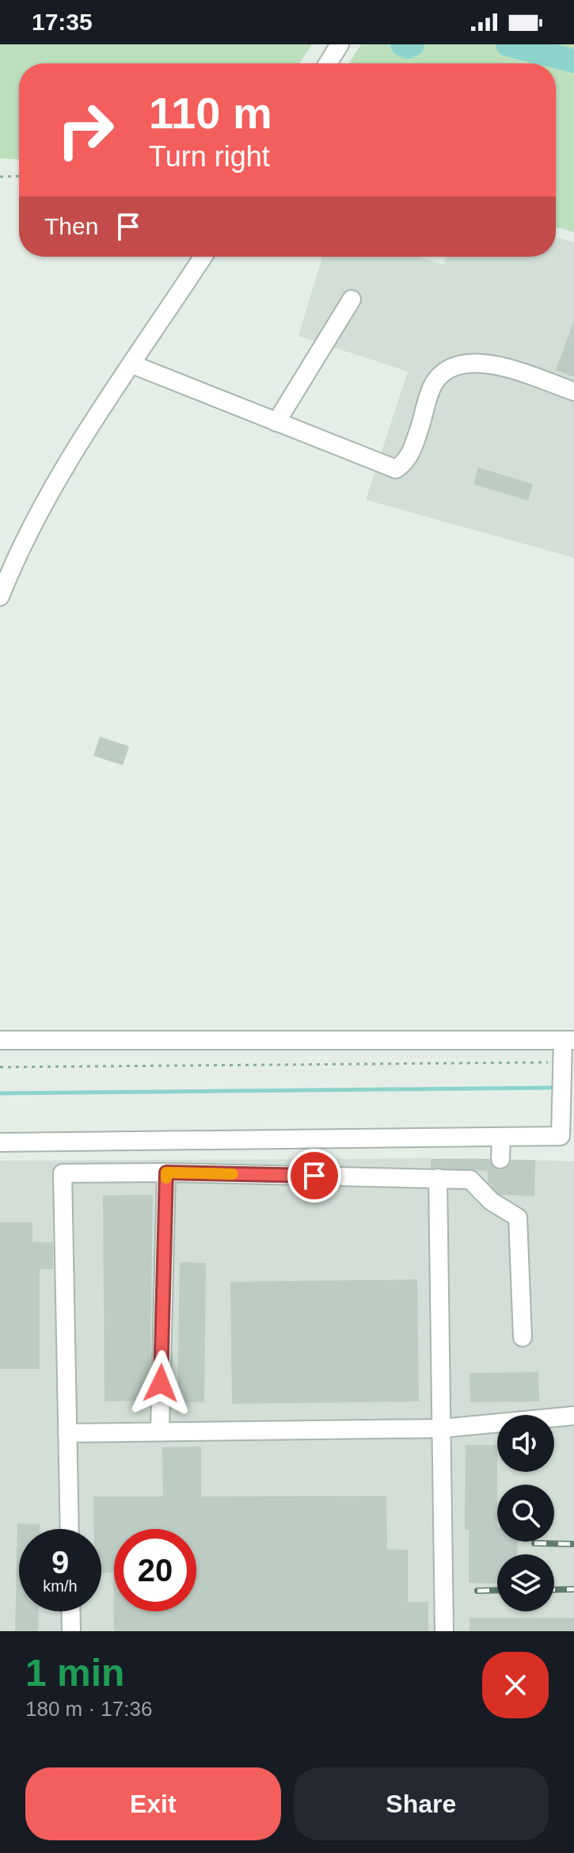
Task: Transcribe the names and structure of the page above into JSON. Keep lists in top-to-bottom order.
{
  "page": {
    "status": "17:35",
    "turn": ["110 m", "Turn right"],
    "then": "Then",
    "speed": "9 km/h",
    "limit": "20",
    "heading": ["1 min", "180 m · 17:36"],
    "buttons": ["Exit", "Share"]
  }
}
